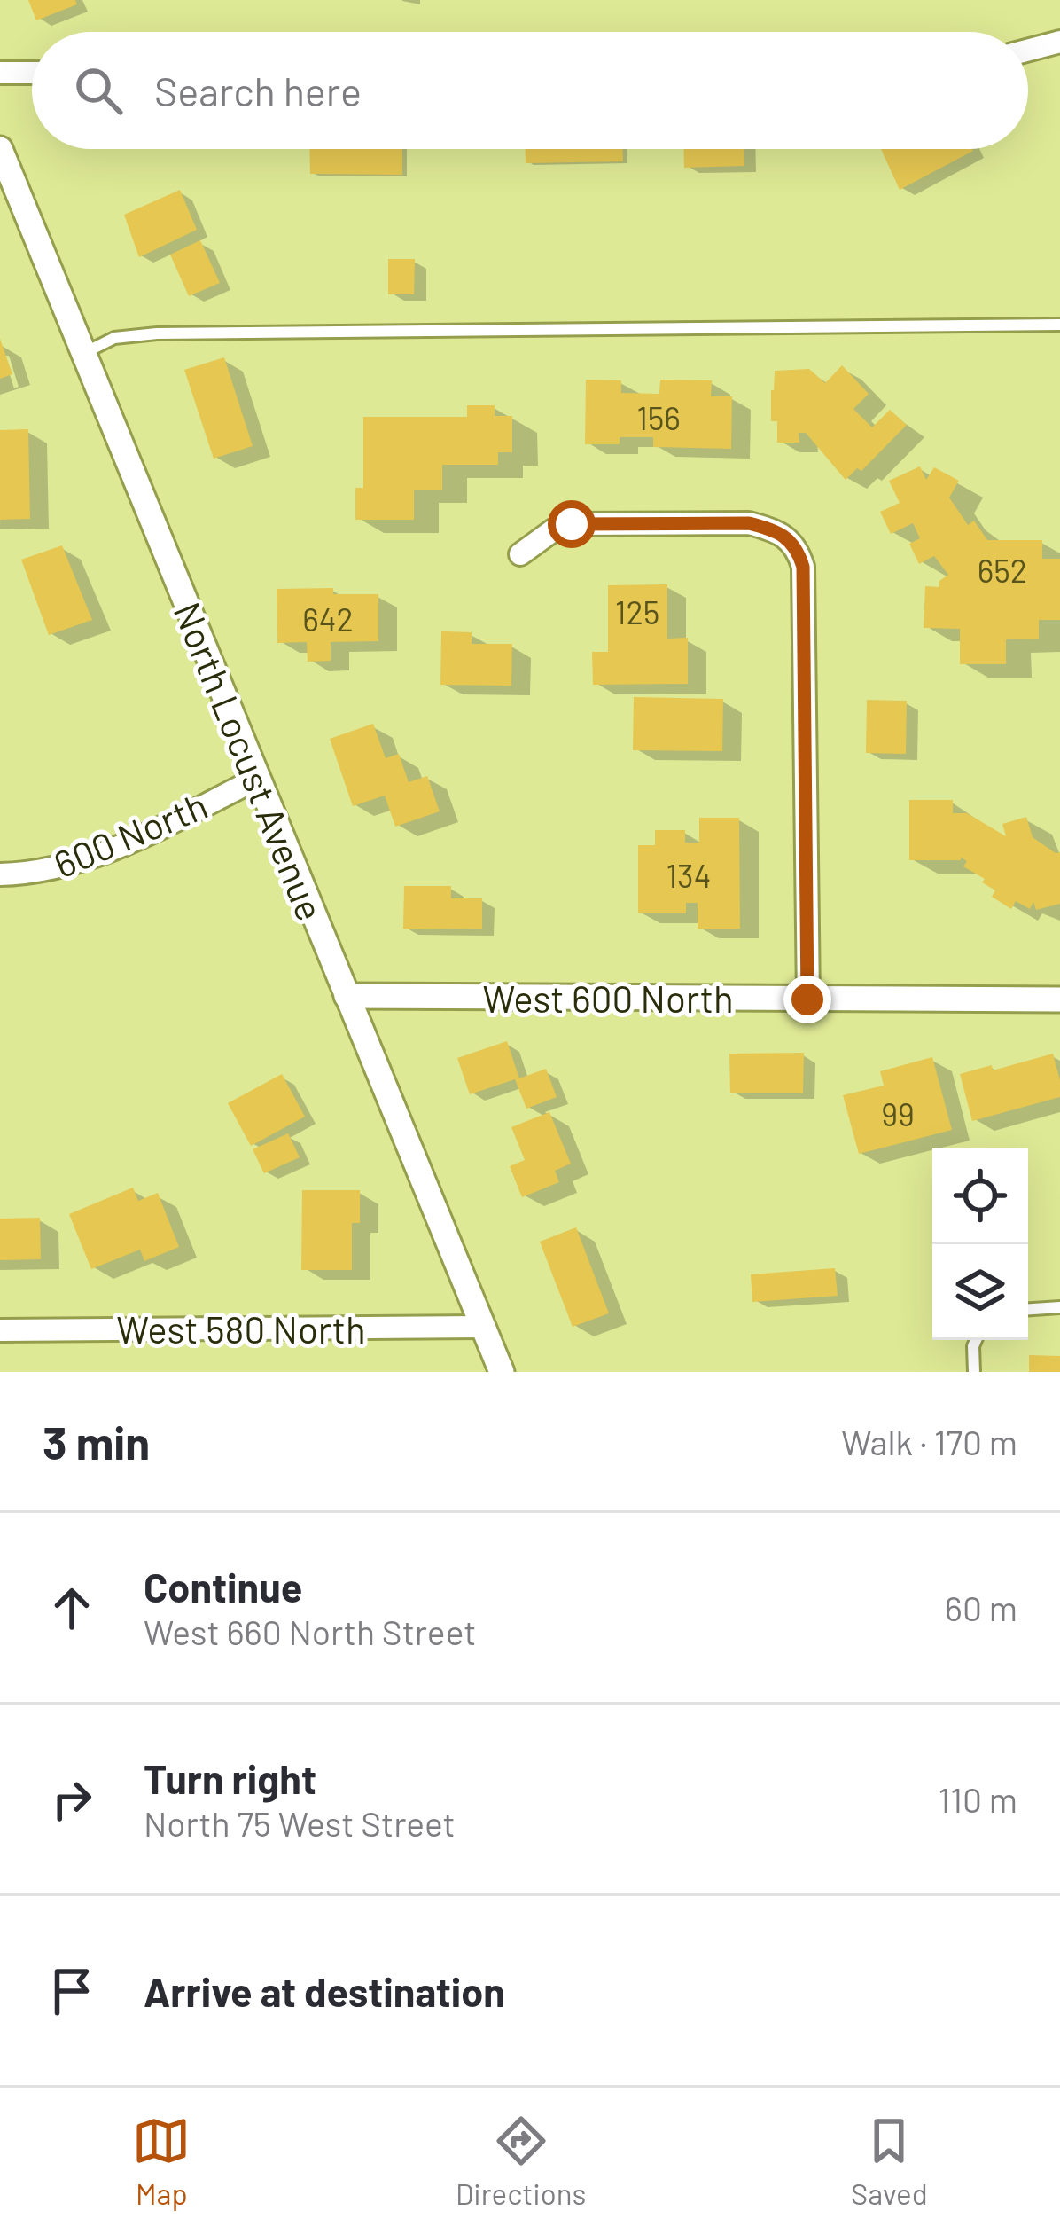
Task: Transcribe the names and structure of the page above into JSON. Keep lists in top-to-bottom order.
{
  "streets": {
    "street": [
      "North Locust Avenue",
      "600 North",
      "West 600 North",
      "West 580 North"
    ]
  },
  "crossings": [
    ["North Locust Avenue", "600 North"],
    ["North Locust Avenue", "West 600 North"],
    ["North Locust Avenue", "West 580 North"]
  ],
  "house_numbers": [
    "156",
    "652",
    "125",
    "642",
    "134",
    "99"
  ],
  "page": {
    "search": "Search here",
    "heading": ["3 min", "Walk · 170 m"],
    "list": [
      ["Continue", "West 660 North Street", "60 m"],
      ["Turn right", "North 75 West Street", "110 m"],
      "Arrive at destination"
    ],
    "nav": ["Map", "Directions", "Saved"]
  }
}
